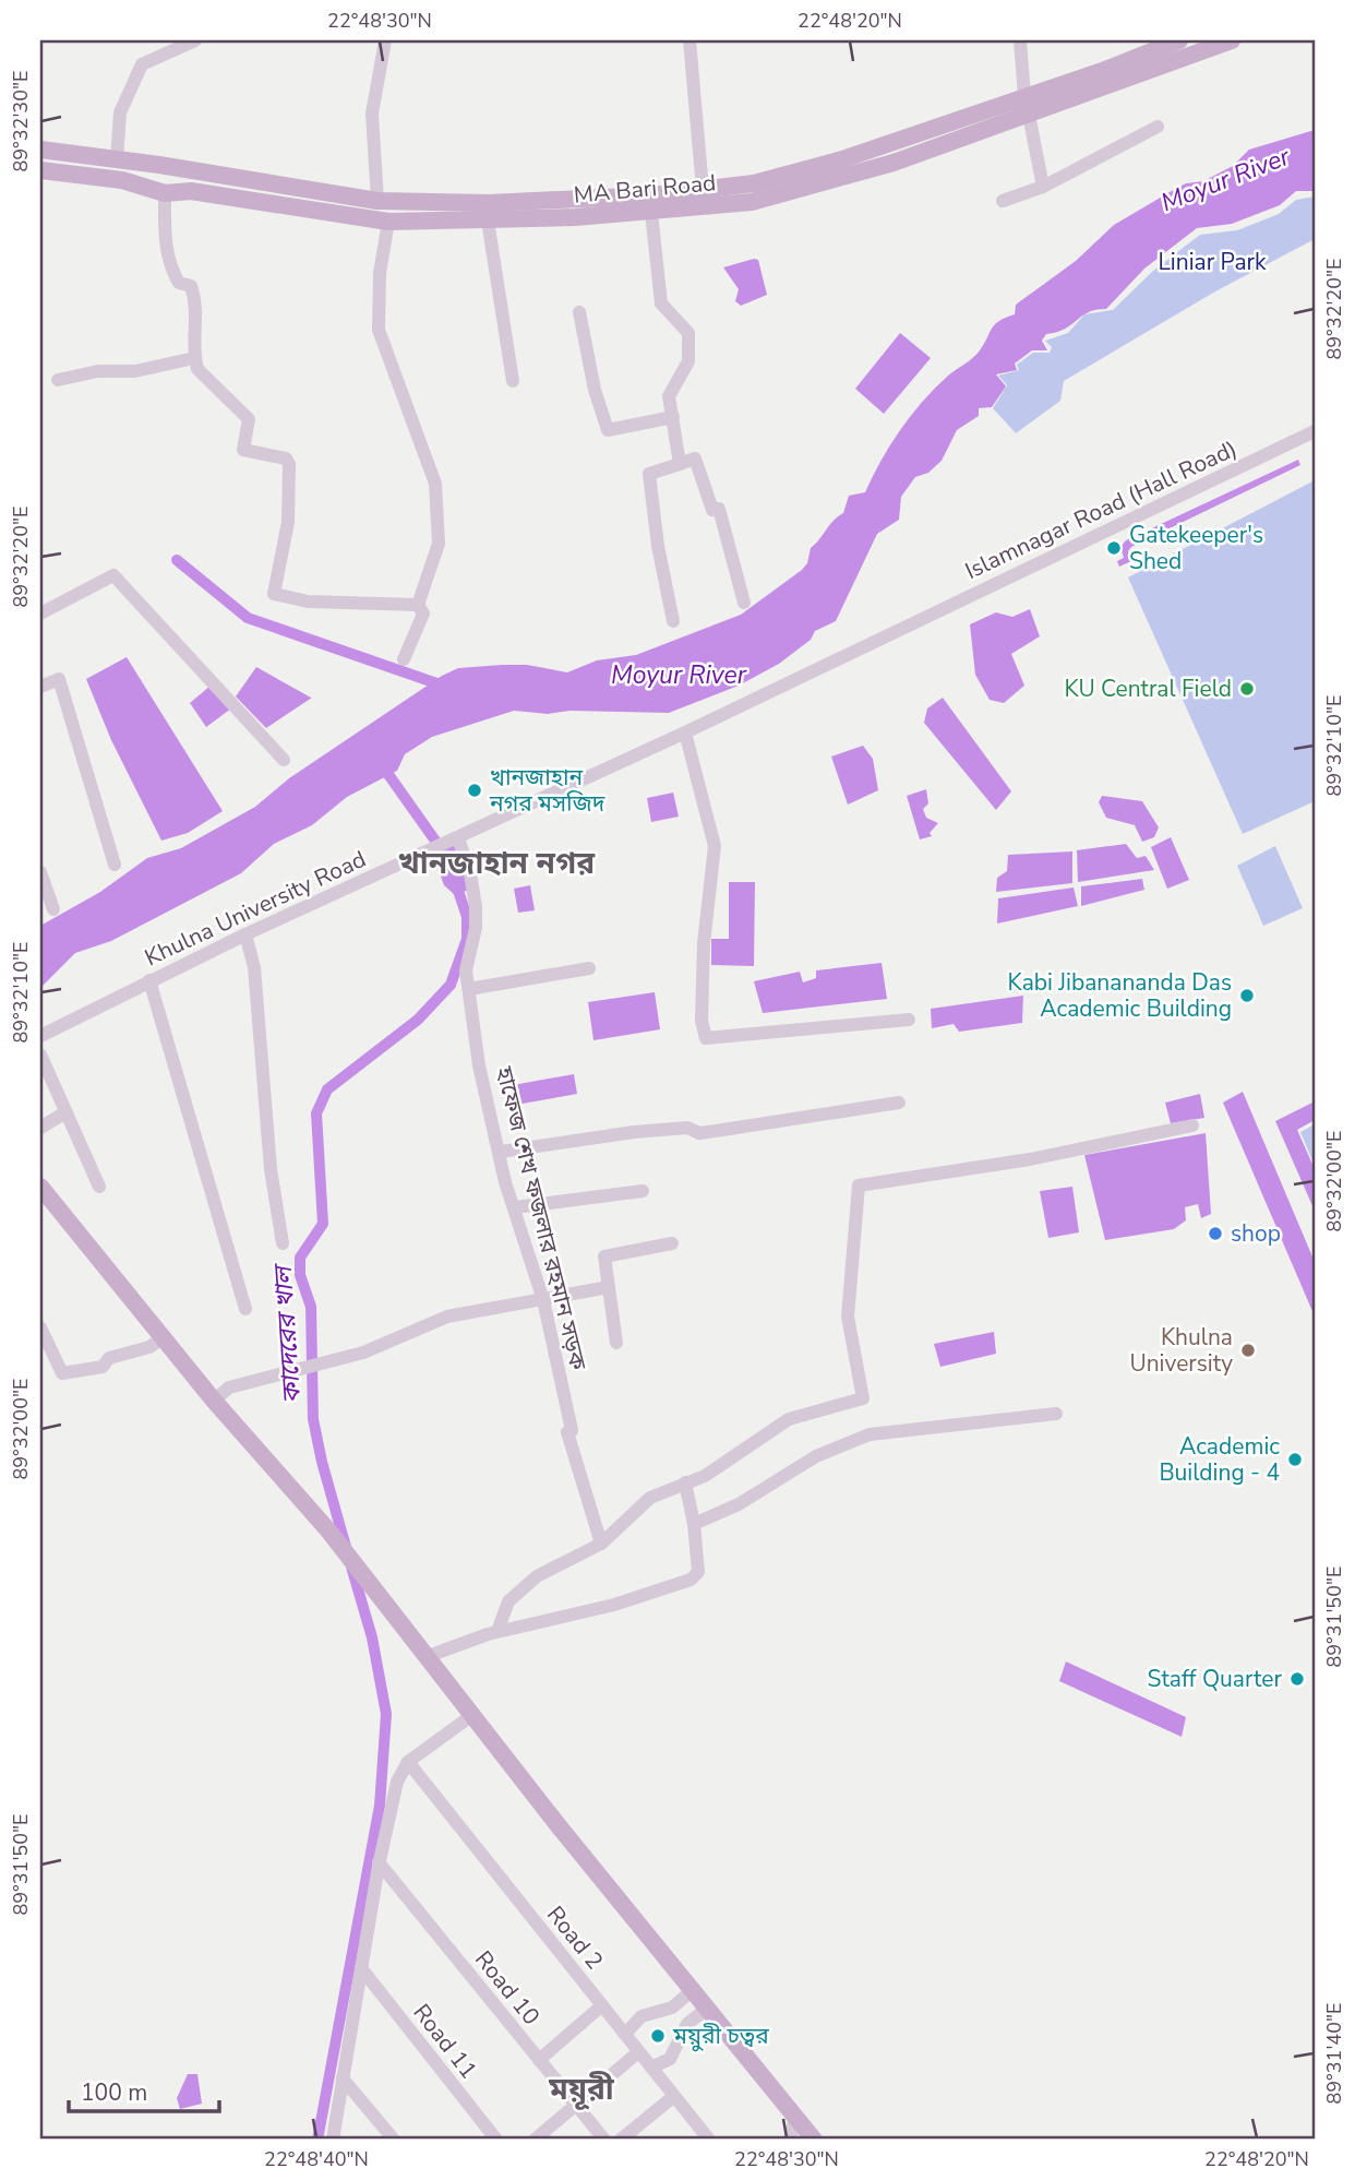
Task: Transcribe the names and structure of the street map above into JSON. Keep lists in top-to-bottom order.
{
  "streets": {
    "main road": ["MA Bari Road"],
    "street": [
      "Islamnagar Road (Hall Road)",
      "Khulna University Road",
      "হাফেজ শেখ ফজলার রহমান সড়ক",
      "Road 2",
      "Road 10",
      "Road 11"
    ]
  },
  "crossings": [
    ["Islamnagar Road (Hall Road)", "Khulna University Road"],
    ["Khulna University Road", "হাফেজ শেখ ফজলার রহমান সড়ক"]
  ],
  "districts": ["খানজাহান নগর", "ময়ূরী"],
  "water": ["Moyur River", "কাদেরের খাল"],
  "parks": ["Liniar Park"],
  "places": [
    "Gatekeeper's Shed",
    "KU Central Field",
    "খানজাহান নগর মসজিদ",
    "Kabi Jibanananda Das Academic Building",
    "shop",
    "Khulna University",
    "Academic Building - 4",
    "Staff Quarter",
    "ময়ুরী চত্বর"
  ],
  "scale_bar": "100 m",
  "coordinates": [
    "22°48'30\"N",
    "22°48'20\"N",
    "89°32'30\"E",
    "89°32'20\"E",
    "89°32'10\"E",
    "89°32'00\"E",
    "89°31'50\"E",
    "89°31'40\"E",
    "22°48'40\"N"
  ]
}
